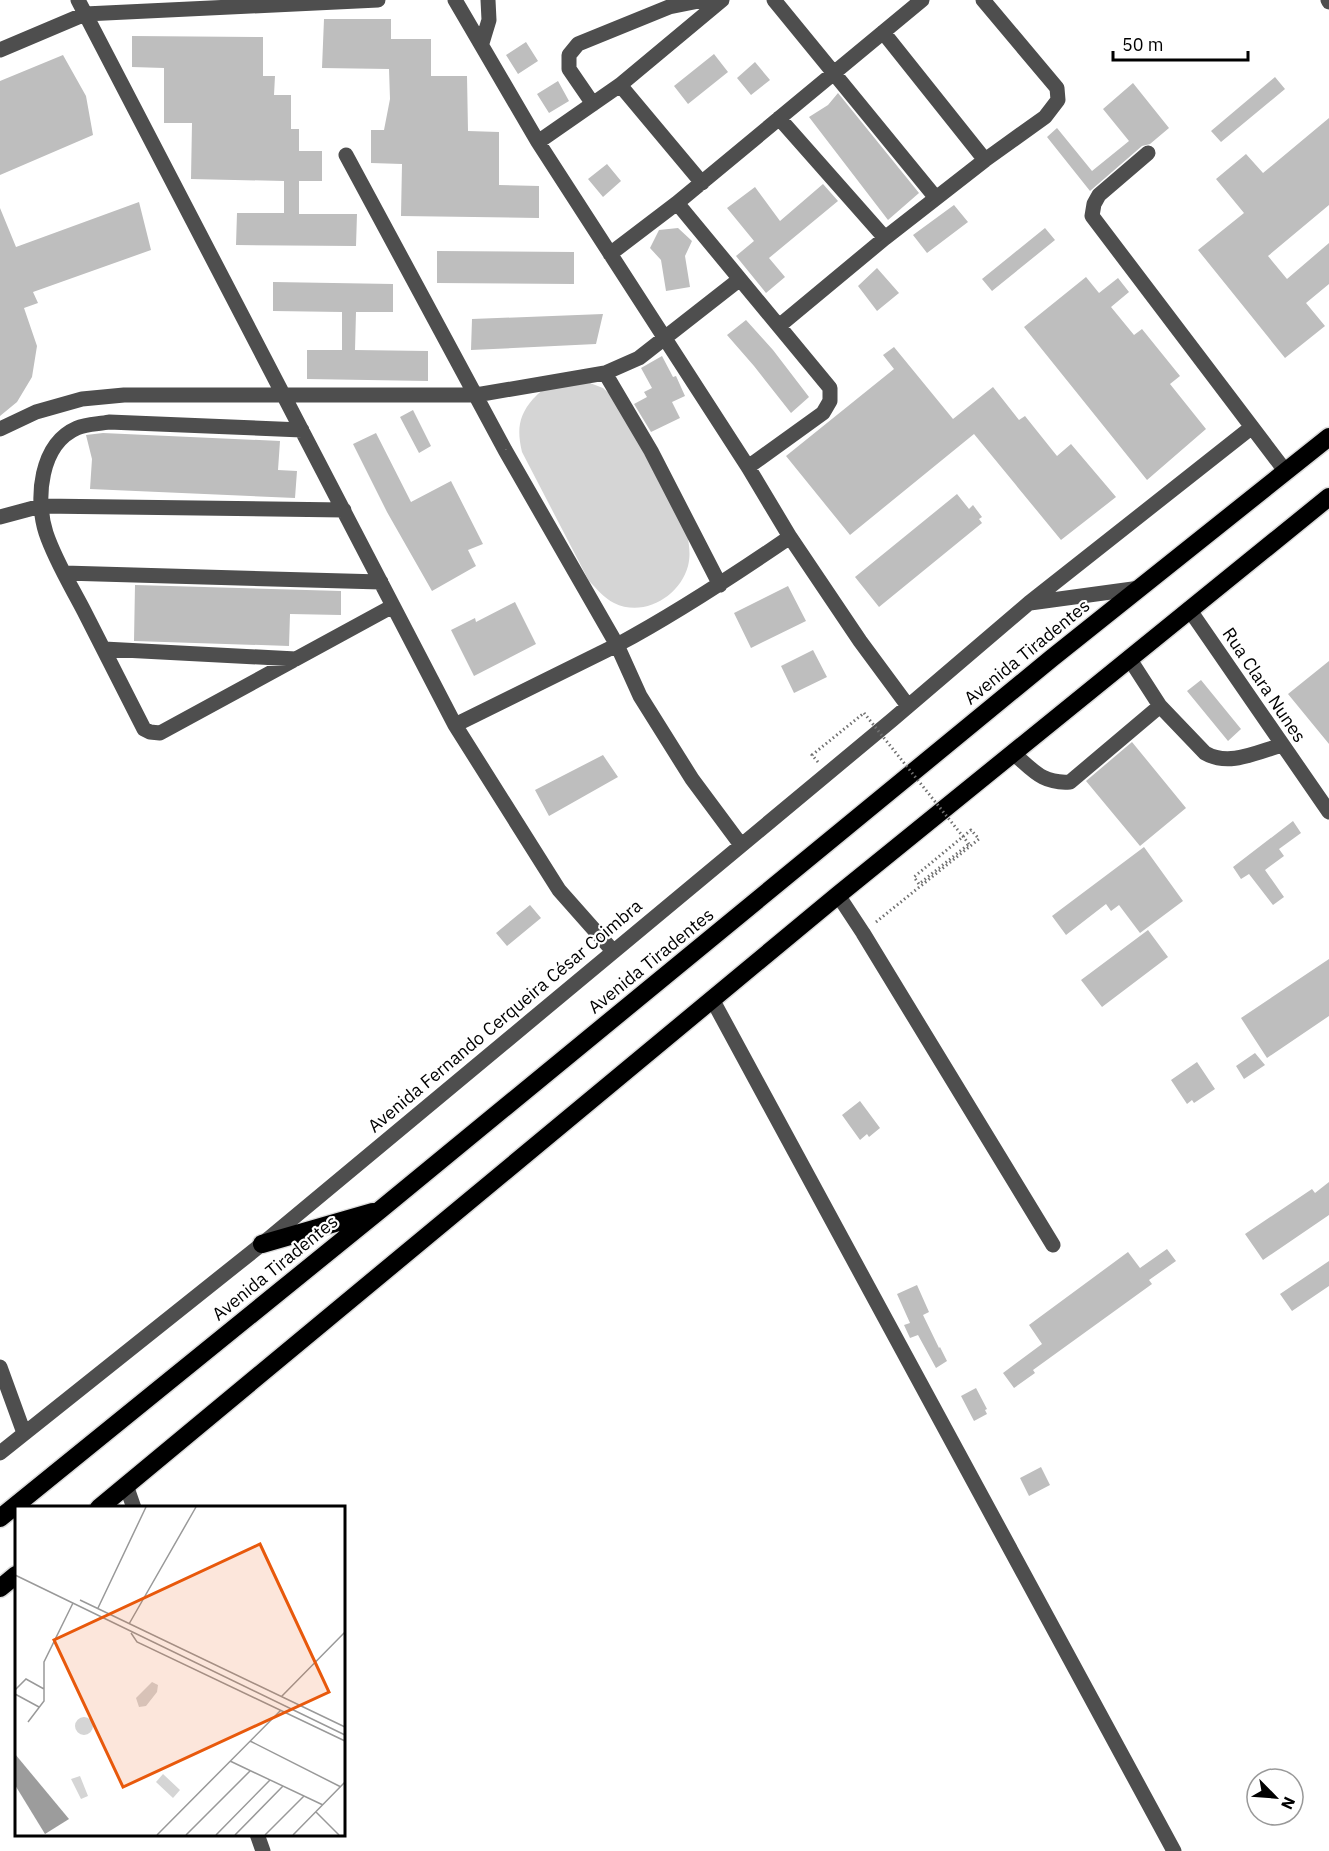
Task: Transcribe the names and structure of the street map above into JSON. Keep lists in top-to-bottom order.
{
  "streets": {
    "highway": ["Avenida Tiradentes"],
    "street": ["Rua Clara Nunes", "Avenida Fernando Cerqueira César Coimbra"]
  },
  "scale_bar": "50 m",
  "north": "bottom right"
}
